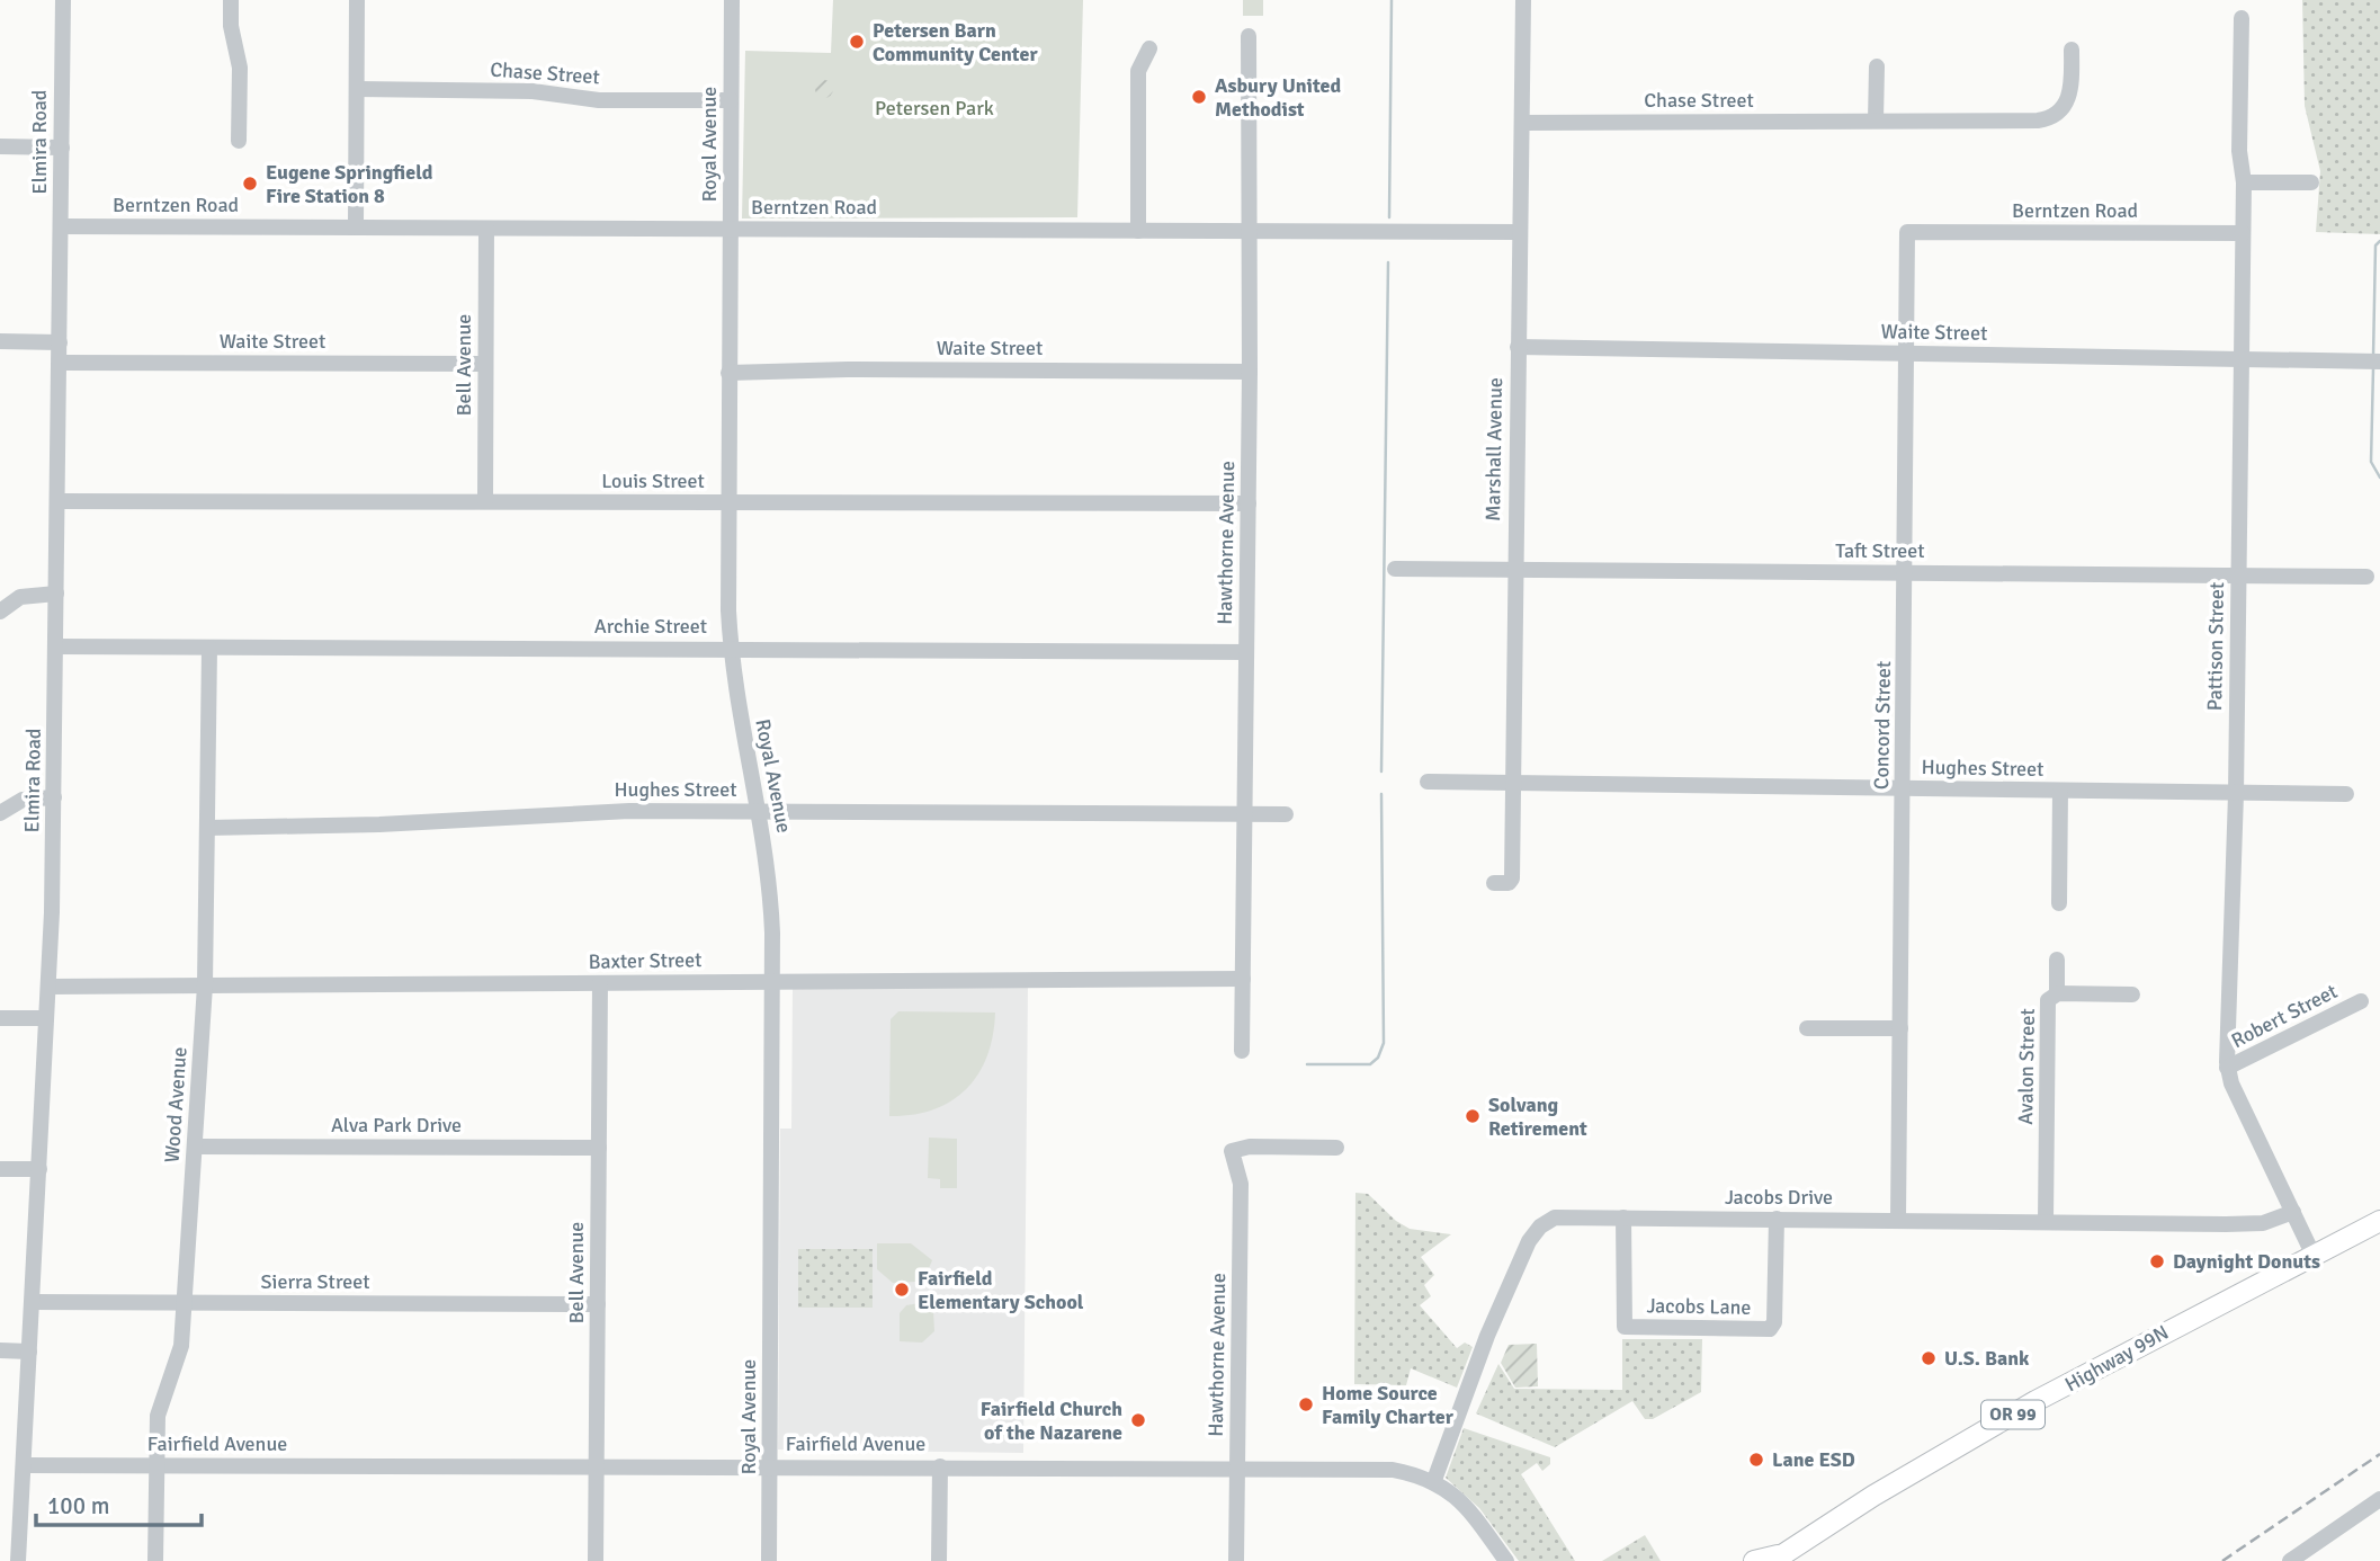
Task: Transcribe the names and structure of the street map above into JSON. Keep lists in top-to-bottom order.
{
  "streets": {
    "main road": ["Highway 99N", "OR 99"],
    "street": [
      "Chase Street",
      "Elmira Road",
      "Royal Avenue",
      "Berntzen Road",
      "Waite Street",
      "Bell Avenue",
      "Marshall Avenue",
      "Louis Street",
      "Hawthorne Avenue",
      "Taft Street",
      "Archie Street",
      "Pattison Street",
      "Concord Street",
      "Hughes Street",
      "Baxter Street",
      "Robert Street",
      "Avalon Street",
      "Wood Avenue",
      "Alva Park Drive",
      "Jacobs Drive",
      "Sierra Street",
      "Jacobs Lane",
      "Fairfield Avenue"
    ]
  },
  "crossings": [
    ["Chase Street", "Royal Avenue"],
    ["Chase Street", "Marshall Avenue"],
    ["Elmira Road", "Berntzen Road"],
    ["Elmira Road", "Waite Street"],
    ["Elmira Road", "Louis Street"],
    ["Elmira Road", "Archie Street"],
    ["Elmira Road", "Baxter Street"],
    ["Elmira Road", "Sierra Street"],
    ["Elmira Road", "Fairfield Avenue"],
    ["Royal Avenue", "Berntzen Road"],
    ["Royal Avenue", "Waite Street"],
    ["Royal Avenue", "Louis Street"],
    ["Royal Avenue", "Archie Street"],
    ["Royal Avenue", "Hughes Street"],
    ["Royal Avenue", "Baxter Street"],
    ["Royal Avenue", "Fairfield Avenue"],
    ["Berntzen Road", "Bell Avenue"],
    ["Berntzen Road", "Marshall Avenue"],
    ["Berntzen Road", "Hawthorne Avenue"],
    ["Berntzen Road", "Pattison Street"],
    ["Berntzen Road", "Concord Street"],
    ["Waite Street", "Bell Avenue"],
    ["Waite Street", "Marshall Avenue"],
    ["Waite Street", "Hawthorne Avenue"],
    ["Waite Street", "Pattison Street"],
    ["Waite Street", "Concord Street"],
    ["Bell Avenue", "Louis Street"],
    ["Bell Avenue", "Baxter Street"],
    ["Bell Avenue", "Alva Park Drive"],
    ["Bell Avenue", "Sierra Street"],
    ["Bell Avenue", "Fairfield Avenue"],
    ["Marshall Avenue", "Taft Street"],
    ["Marshall Avenue", "Hughes Street"],
    ["Louis Street", "Hawthorne Avenue"],
    ["Hawthorne Avenue", "Archie Street"],
    ["Hawthorne Avenue", "Hughes Street"],
    ["Hawthorne Avenue", "Baxter Street"],
    ["Hawthorne Avenue", "Fairfield Avenue"],
    ["Taft Street", "Pattison Street"],
    ["Taft Street", "Concord Street"],
    ["Archie Street", "Wood Avenue"],
    ["Pattison Street", "Hughes Street"],
    ["Pattison Street", "Robert Street"],
    ["Pattison Street", "Jacobs Drive"],
    ["Pattison Street", "Highway 99N"],
    ["Concord Street", "Hughes Street"],
    ["Concord Street", "Jacobs Drive"],
    ["Hughes Street", "Wood Avenue"],
    ["Baxter Street", "Wood Avenue"],
    ["Avalon Street", "Jacobs Drive"],
    ["Wood Avenue", "Alva Park Drive"],
    ["Wood Avenue", "Sierra Street"],
    ["Wood Avenue", "Fairfield Avenue"],
    ["Jacobs Drive", "Jacobs Lane"],
    ["Jacobs Drive", "Fairfield Avenue"]
  ],
  "parks": ["Petersen Park"],
  "places": [
    "Petersen Barn Community Center",
    "Asbury United Methodist",
    "Eugene Springfield Fire Station 8",
    "Solvang Retirement",
    "Daynight Donuts",
    "Fairfield Elementary School",
    "U.S. Bank",
    "Home Source Family Charter",
    "Fairfield Church of the Nazarene",
    "Lane ESD"
  ],
  "scale_bar": "100 m"
}
